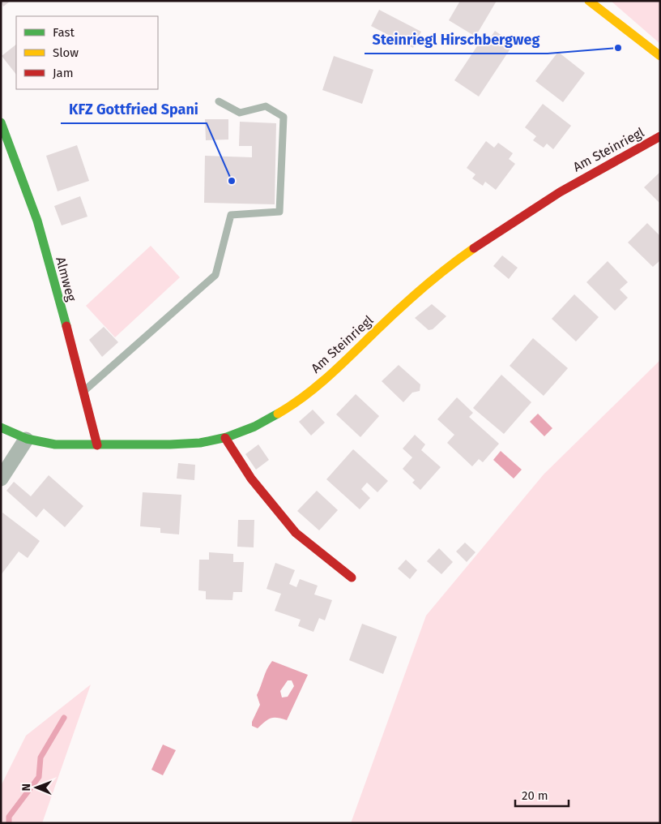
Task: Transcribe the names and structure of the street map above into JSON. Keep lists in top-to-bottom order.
{
  "streets": {
    "street": ["Am Steinriegl", "Almweg"]
  },
  "crossings": [
    ["Am Steinriegl", "Almweg"]
  ],
  "places": ["Steinriegl Hirschbergweg", "KFZ Gottfried Spani"],
  "legend": ["Fast", "Slow", "Jam"],
  "scale_bar": "20 m",
  "north": "left"
}
